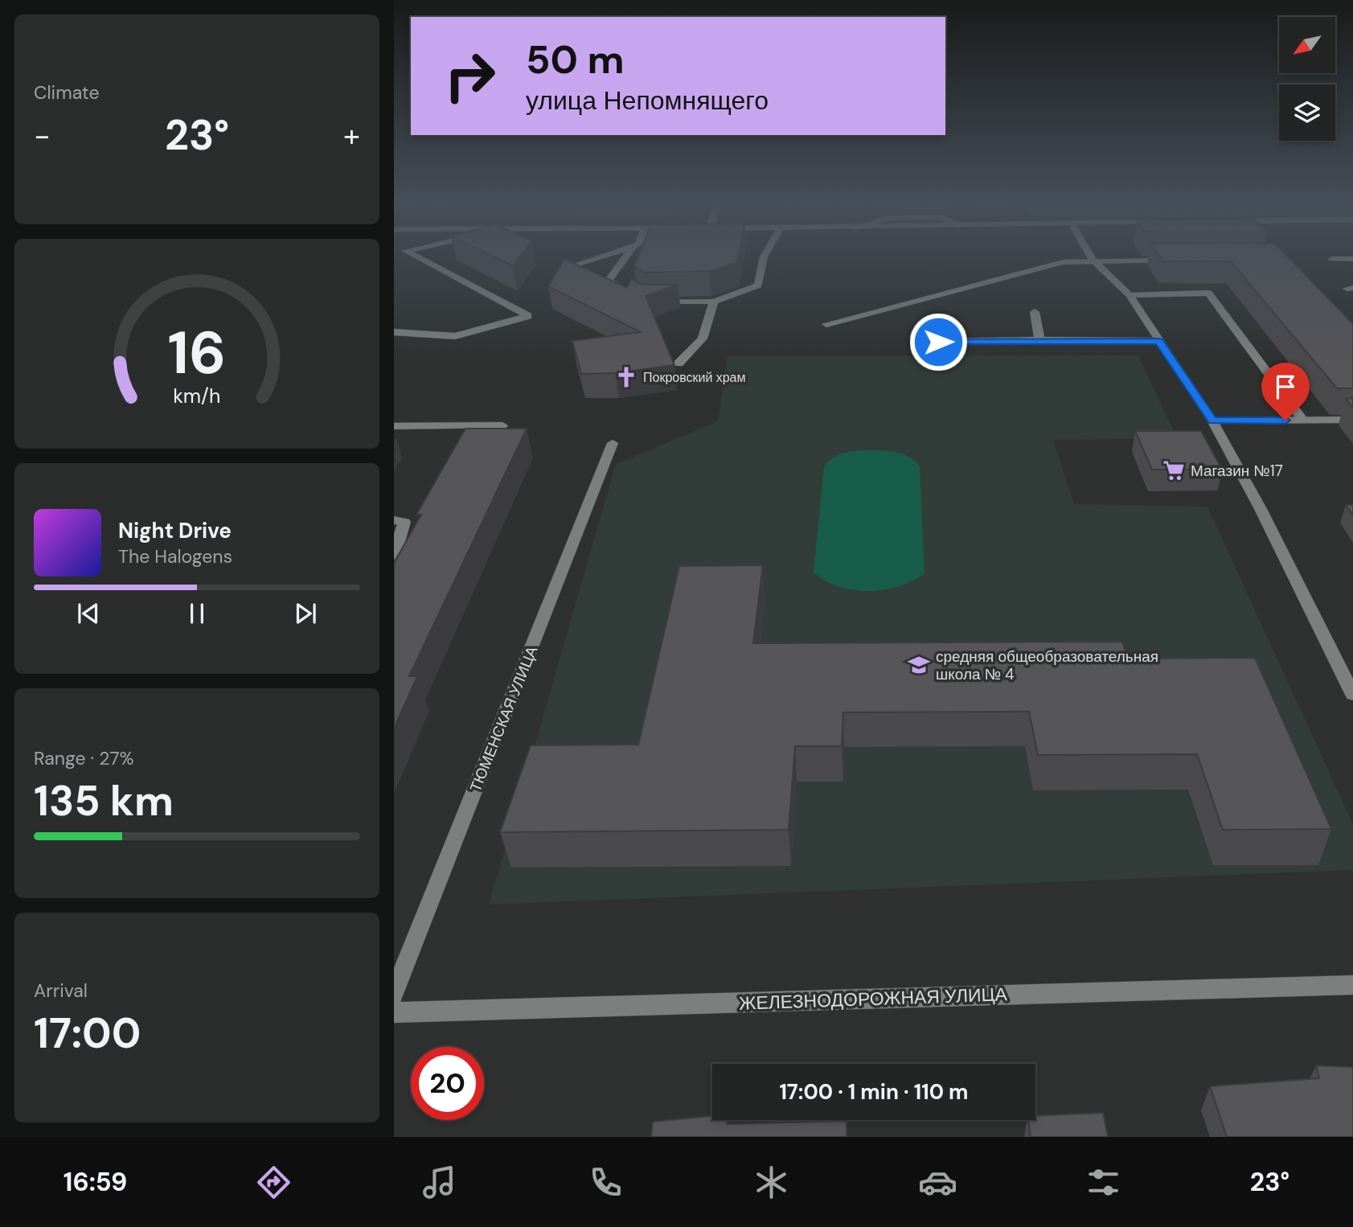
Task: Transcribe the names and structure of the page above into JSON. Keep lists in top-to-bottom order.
{
  "streets": {
    "street": ["ТЮМЕНСКАЯ УЛИЦА", "ЖЕЛЕЗНОДОРОЖНАЯ УЛИЦА"]
  },
  "places": {
    "church": ["Покровский храм"],
    "supermarket": ["Магазин №17"],
    "school or university": ["средняя общеобразовательная школа № 4"]
  },
  "north": "bottom left",
  "page": {
    "tile": [
      "Climate",
      ["Range · 27%", "135 km"],
      ["Arrival", "17:00"]
    ],
    "turn": ["50 m", "улица Непомнящего"],
    "heat": ["−", "23°", "+"],
    "song": ["Night Drive", "The Halogens"],
    "limit": "20",
    "trip": "17:00 · 1 min · 110 m",
    "tabs": ["16:59", "23°"],
    "gauge": ["16", "km/h"]
  }
}
